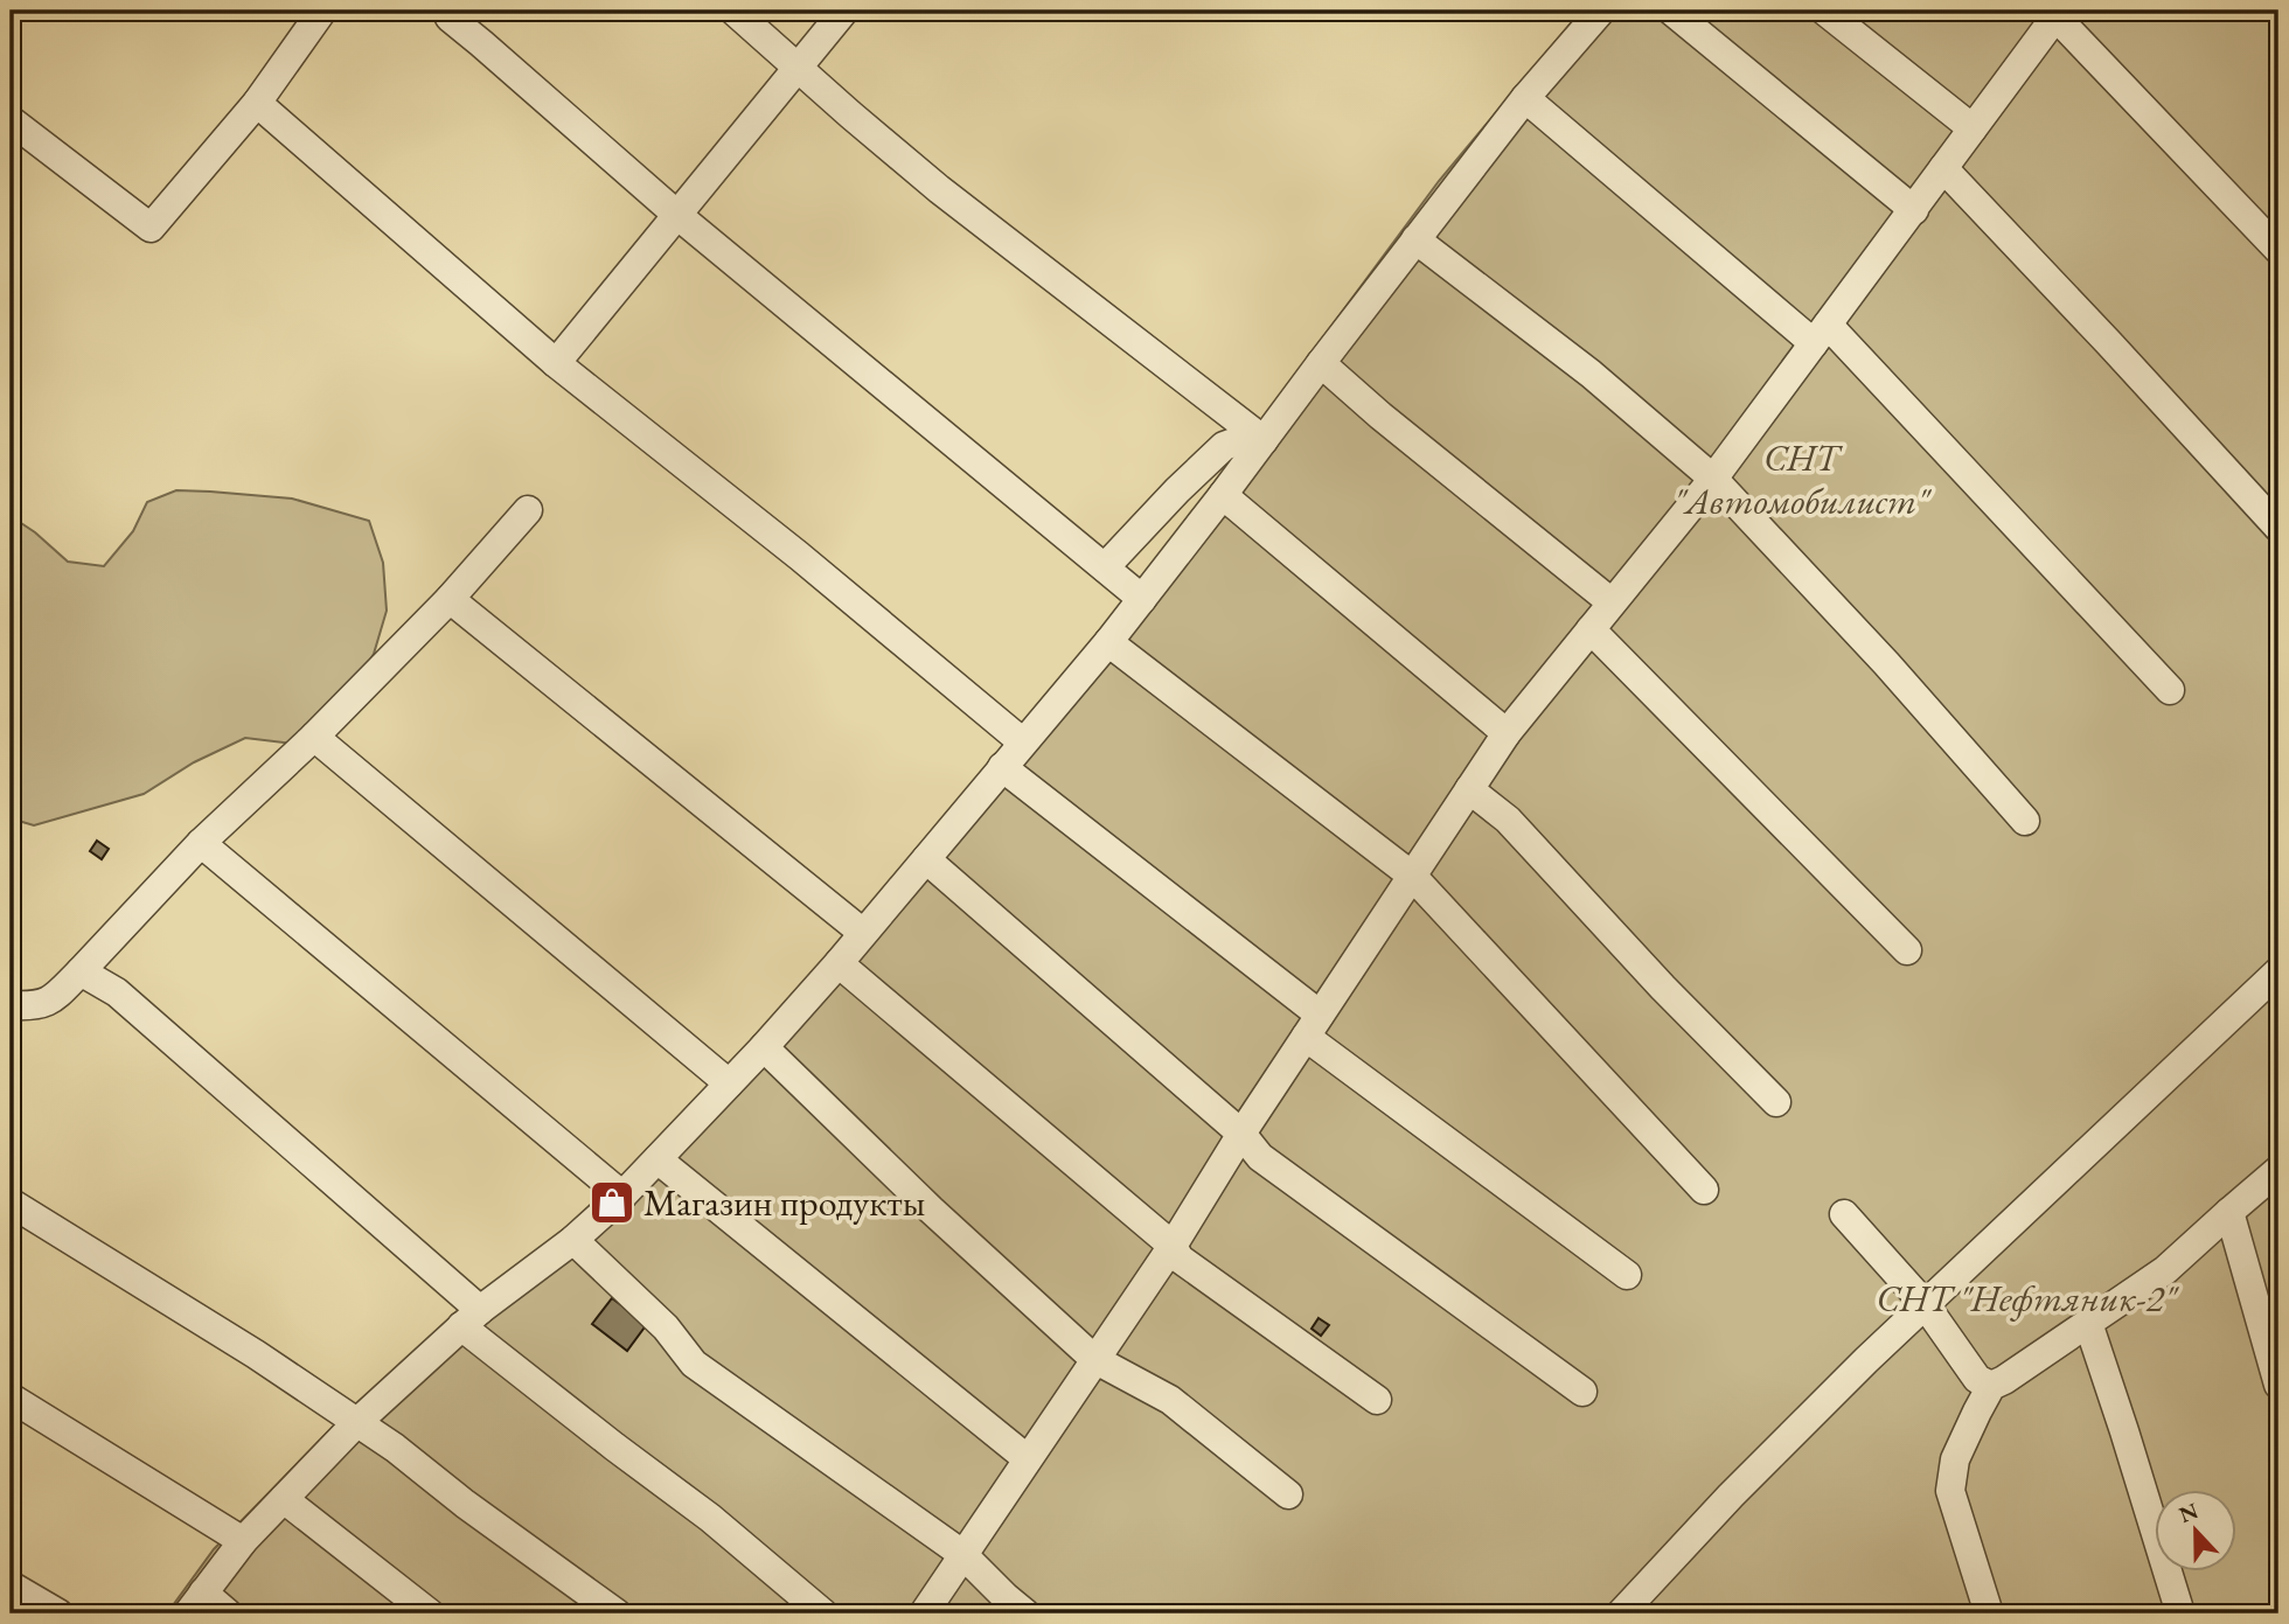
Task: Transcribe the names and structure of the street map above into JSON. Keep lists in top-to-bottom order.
{
  "parks": ["СНТ \"Автомобилист\"", "СНТ \"Нефтяник-2\""],
  "places": {
    "shop": ["Магазин продукты"]
  },
  "north": "top"
}
